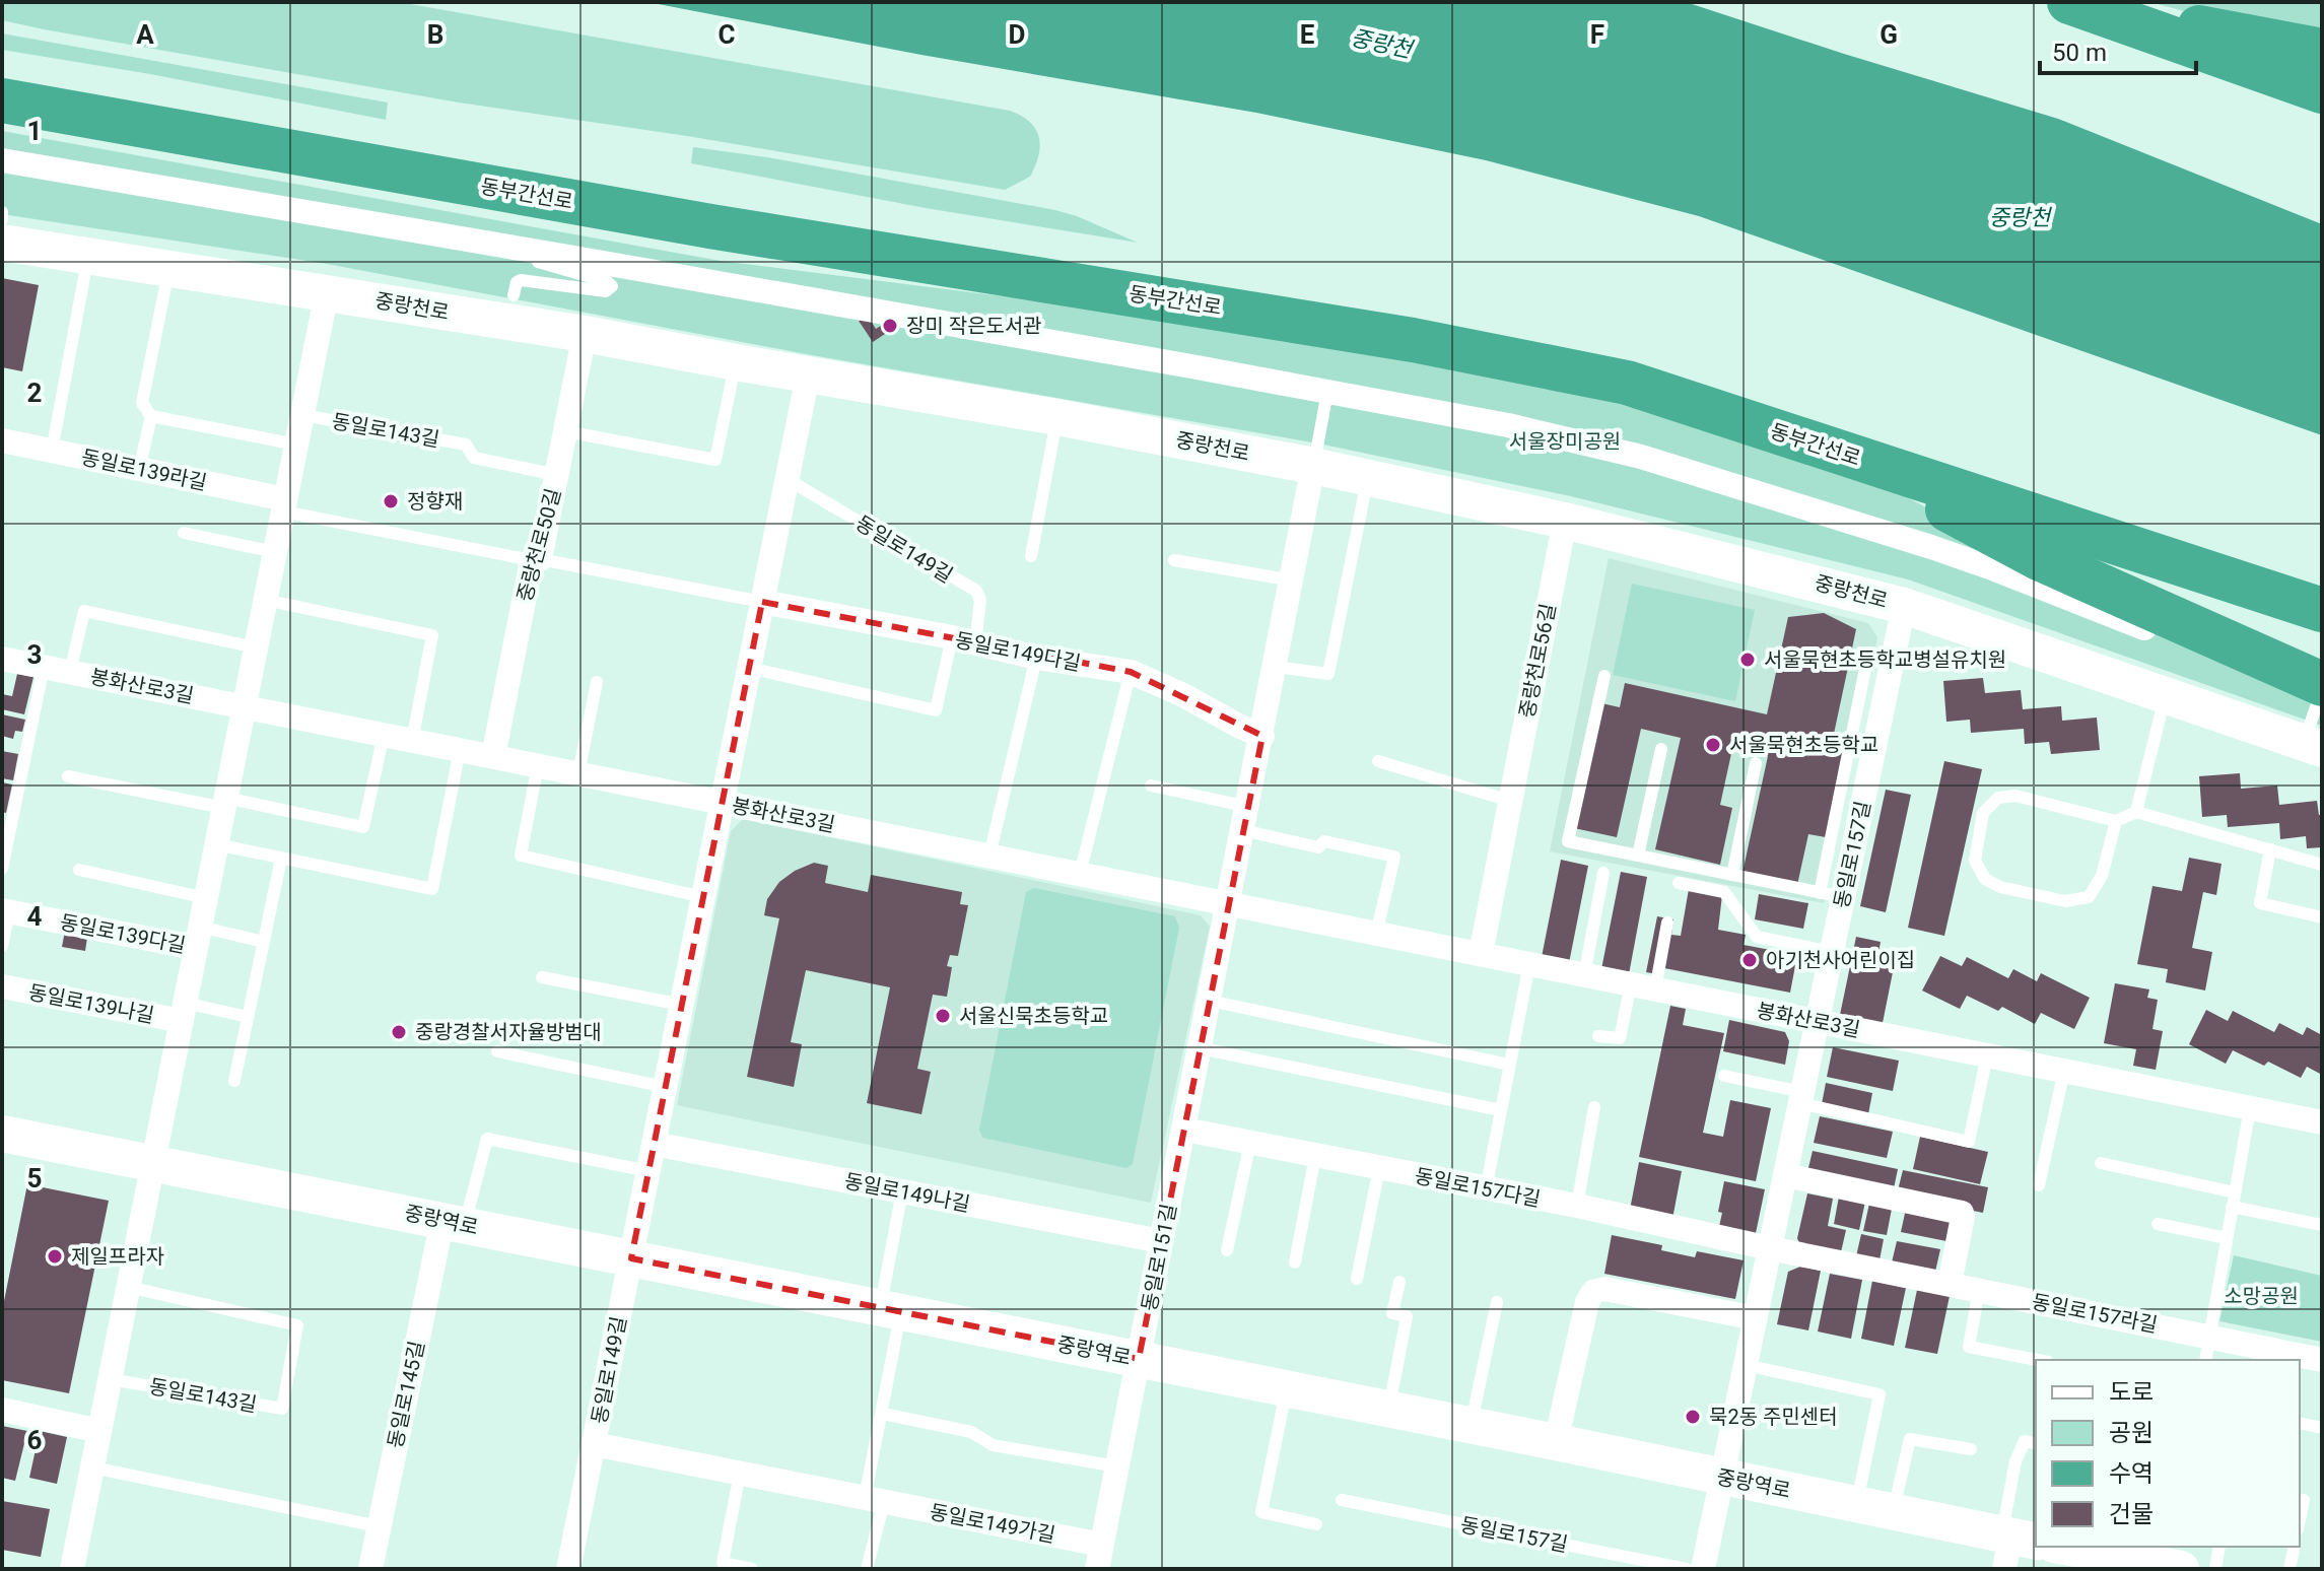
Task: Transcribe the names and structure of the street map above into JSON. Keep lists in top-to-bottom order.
{
  "streets": {
    "highway": ["동부간선로"],
    "main road": ["중랑천로", "중랑역로"],
    "street": [
      "동일로143길",
      "동일로139라길",
      "중랑천로50길",
      "동일로149길",
      "동일로149다길",
      "중랑천로56길",
      "봉화산로3길",
      "동일로157길",
      "동일로139다길",
      "동일로139나길",
      "동일로157다길",
      "동일로149나길",
      "동일로151길",
      "동일로157라길",
      "동일로145길",
      "동일로149가길"
    ]
  },
  "crossings": [
    ["중랑천로", "동일로143길"],
    ["중랑천로", "중랑천로50길"],
    ["중랑천로", "동일로149길"],
    ["중랑천로", "중랑천로56길"],
    ["중랑천로", "동일로157길"],
    ["중랑천로", "동일로151길"],
    ["동일로143길", "동일로139라길"],
    ["동일로143길", "중랑천로50길"],
    ["동일로143길", "봉화산로3길"],
    ["동일로143길", "동일로139다길"],
    ["동일로143길", "동일로139나길"],
    ["동일로143길", "중랑역로"],
    ["중랑천로50길", "봉화산로3길"],
    ["동일로149길", "동일로149다길"],
    ["동일로149길", "봉화산로3길"],
    ["동일로149길", "동일로149나길"],
    ["동일로149길", "중랑역로"],
    ["동일로149길", "동일로149가길"],
    ["동일로149다길", "동일로151길"],
    ["중랑천로56길", "봉화산로3길"],
    ["봉화산로3길", "동일로157길"],
    ["봉화산로3길", "동일로151길"],
    ["동일로157길", "동일로157다길"],
    ["동일로157길", "중랑역로"],
    ["동일로157길", "동일로157라길"],
    ["동일로157다길", "동일로151길"],
    ["동일로157다길", "동일로157라길"],
    ["동일로149나길", "동일로151길"],
    ["중랑역로", "동일로151길"],
    ["중랑역로", "동일로145길"],
    ["동일로151길", "동일로149가길"]
  ],
  "water": ["중랑천"],
  "parks": ["서울장미공원", "소망공원"],
  "places": [
    "장미 작은도서관",
    "정향재",
    "서울묵현초등학교병설유치원",
    "서울묵현초등학교",
    "아기천사어린이집",
    "서울신묵초등학교",
    "중랑경찰서자율방범대",
    "제일프라자",
    "묵2동 주민센터"
  ],
  "legend": [
    "도로",
    "공원",
    "수역",
    "건물"
  ],
  "scale_bar": "50 m",
  "grid": {
    "columns": [
      "A",
      "B",
      "C",
      "D",
      "E",
      "F",
      "G"
    ],
    "rows": [
      "1",
      "2",
      "3",
      "4",
      "5",
      "6"
    ]
  }
}
